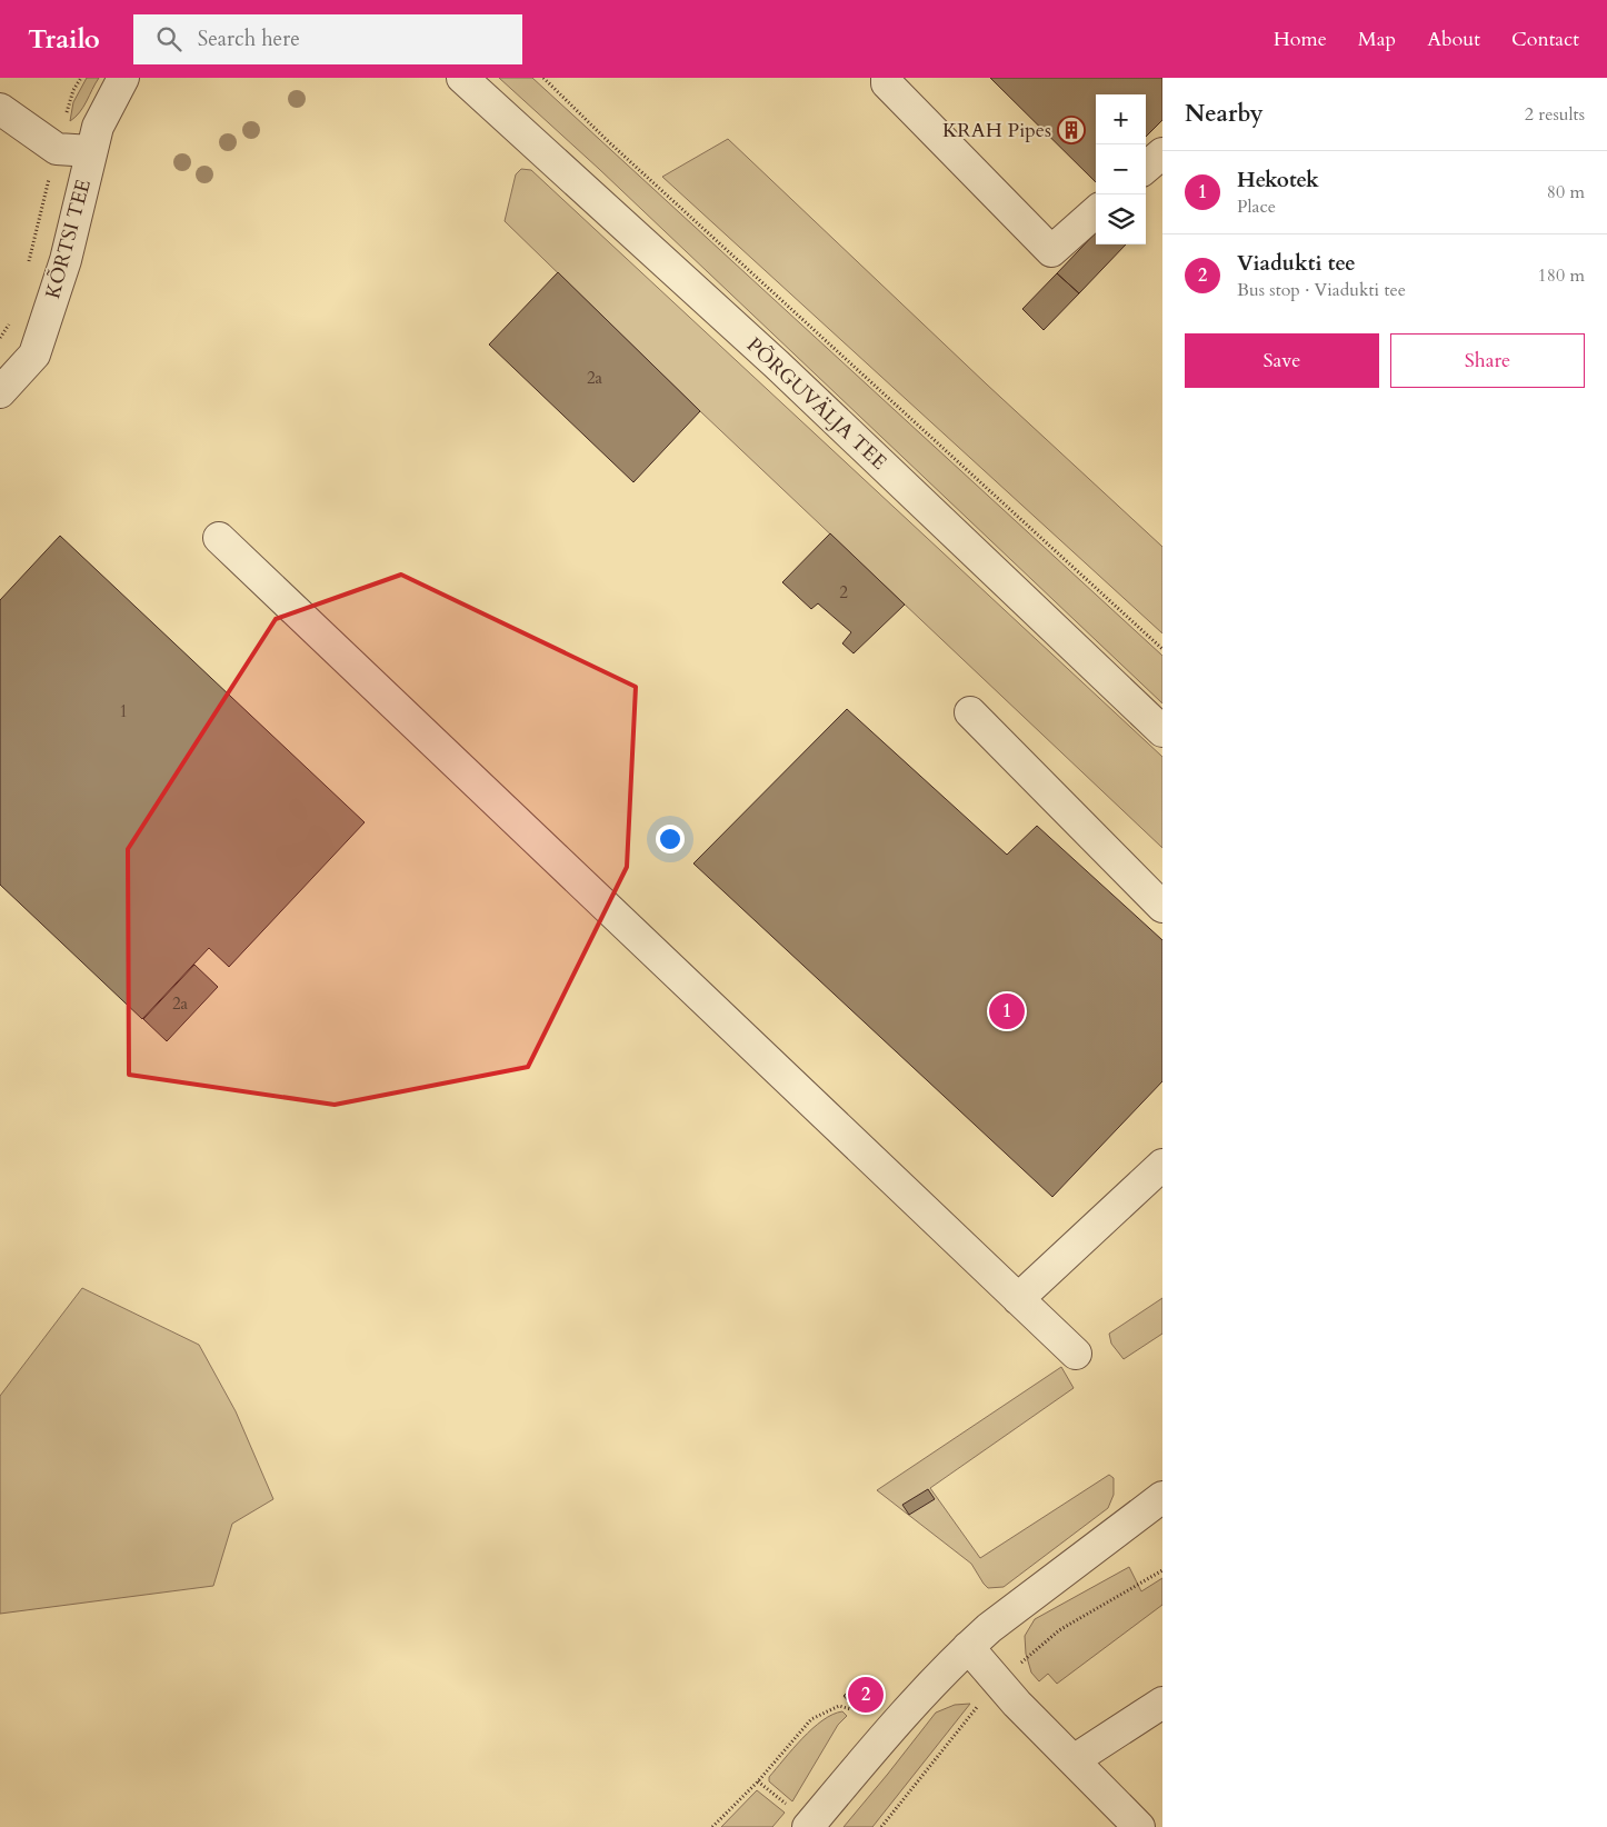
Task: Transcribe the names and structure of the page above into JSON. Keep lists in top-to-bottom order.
{
  "streets": {
    "street": ["KÕRTSI TEE", "PÕRGUVÄLJA TEE"]
  },
  "places": {
    "building": ["KRAH Pipes"]
  },
  "house_numbers": [
    "2a",
    "2",
    "1",
    "2a"
  ],
  "page": {
    "header": "Trailo",
    "search": "Search here",
    "nav": [
      "Home",
      "Map",
      "About",
      "Contact"
    ],
    "heading": ["Nearby", "2 results"],
    "map_buttons": ["+", "−"],
    "list": [
      {
        "mark": "1",
        "name": "Hekotek",
        "note": "Place",
        "value": "80 m"
      },
      {
        "mark": "2",
        "name": "Viadukti tee",
        "note": "Bus stop · Viadukti tee",
        "value": "180 m"
      }
    ],
    "buttons": ["Save", "Share"],
    "pins": ["1", "2"]
  }
}
